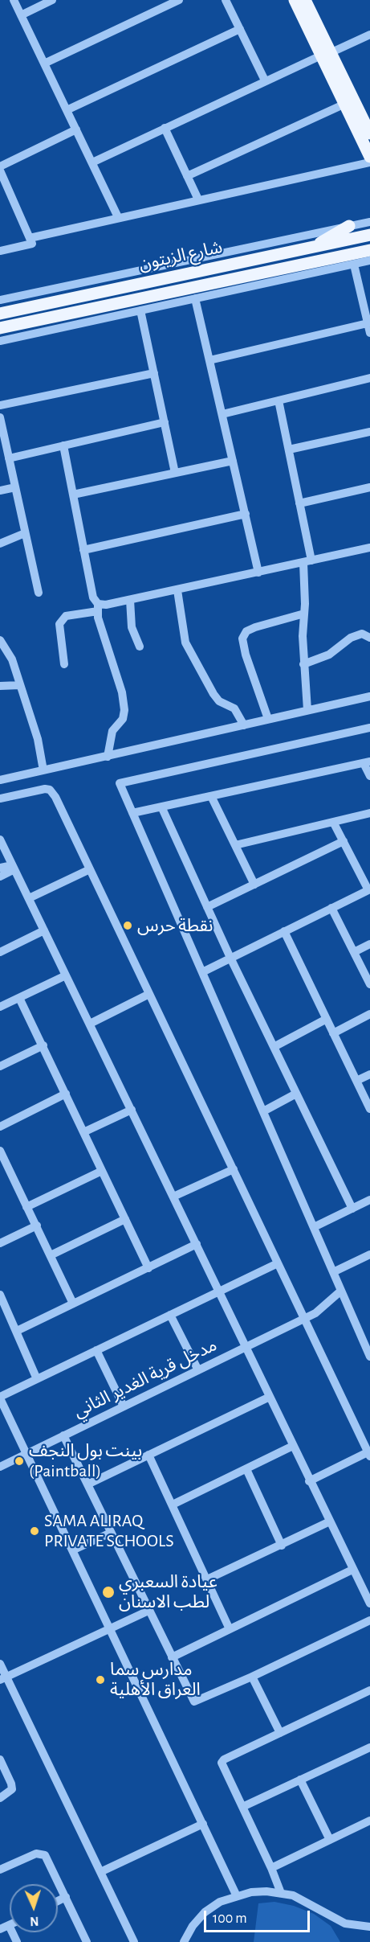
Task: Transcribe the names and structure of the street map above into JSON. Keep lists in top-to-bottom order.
{
  "streets": {
    "main road": ["شارع الزيتون"],
    "street": ["مدخل قرية الغدير الثاني"]
  },
  "places": [
    "نقطة حرس",
    "بينت بول النجف (Paintball)",
    "SAMA ALIRAQ PRIVATE SCHOOLS",
    "عيادة السعبري لطب الاسنان",
    "مدارس سما العراق الأهلية"
  ],
  "scale_bar": "100 m",
  "north": "bottom"
}
